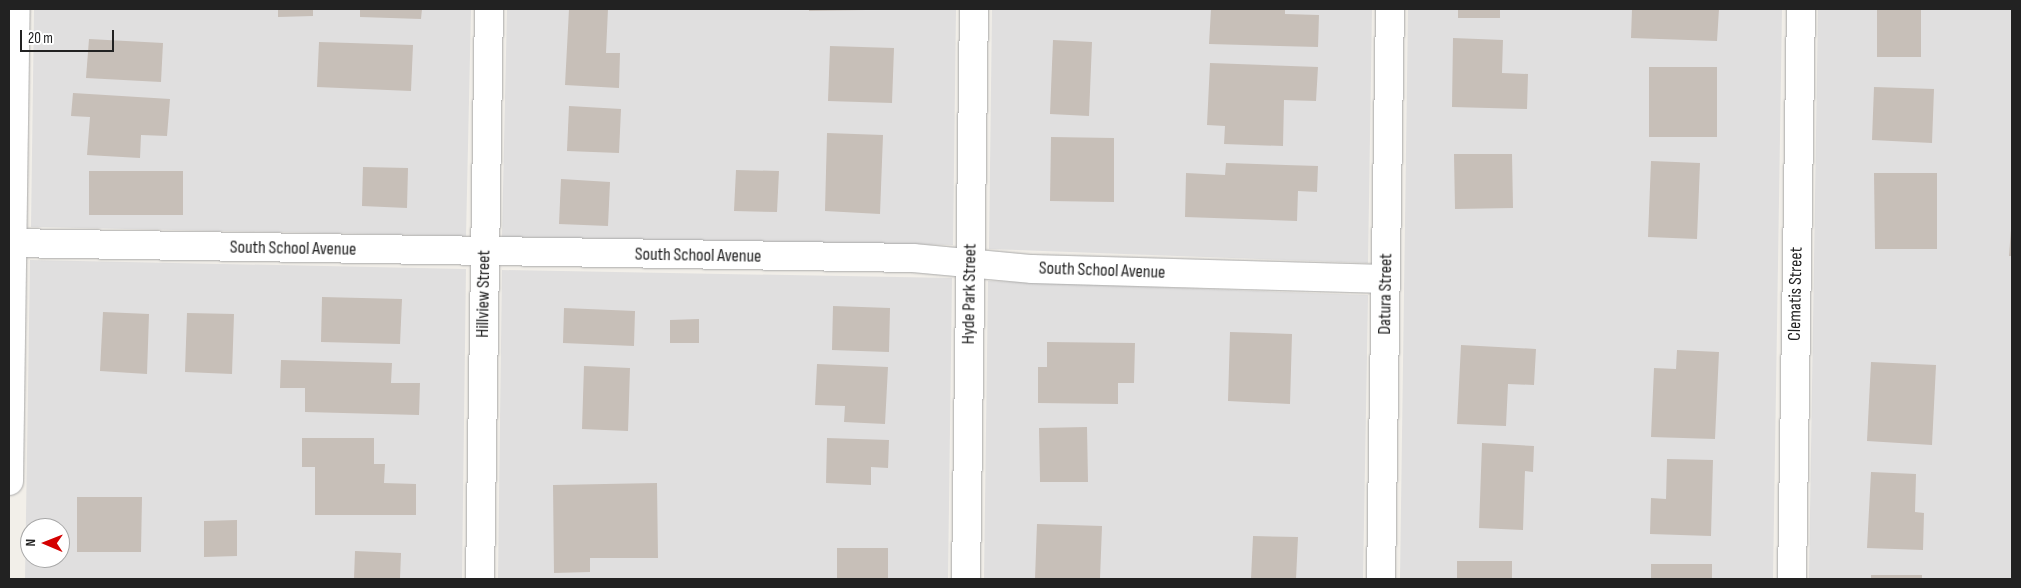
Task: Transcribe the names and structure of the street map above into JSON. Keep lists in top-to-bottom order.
{
  "streets": {
    "street": [
      "South School Avenue",
      "Hillview Street",
      "Hyde Park Street",
      "Datura Street",
      "Clematis Street"
    ]
  },
  "crossings": [
    ["South School Avenue", "Hillview Street"],
    ["South School Avenue", "Hyde Park Street"],
    ["South School Avenue", "Datura Street"]
  ],
  "scale_bar": "20 m",
  "north": "left"
}
